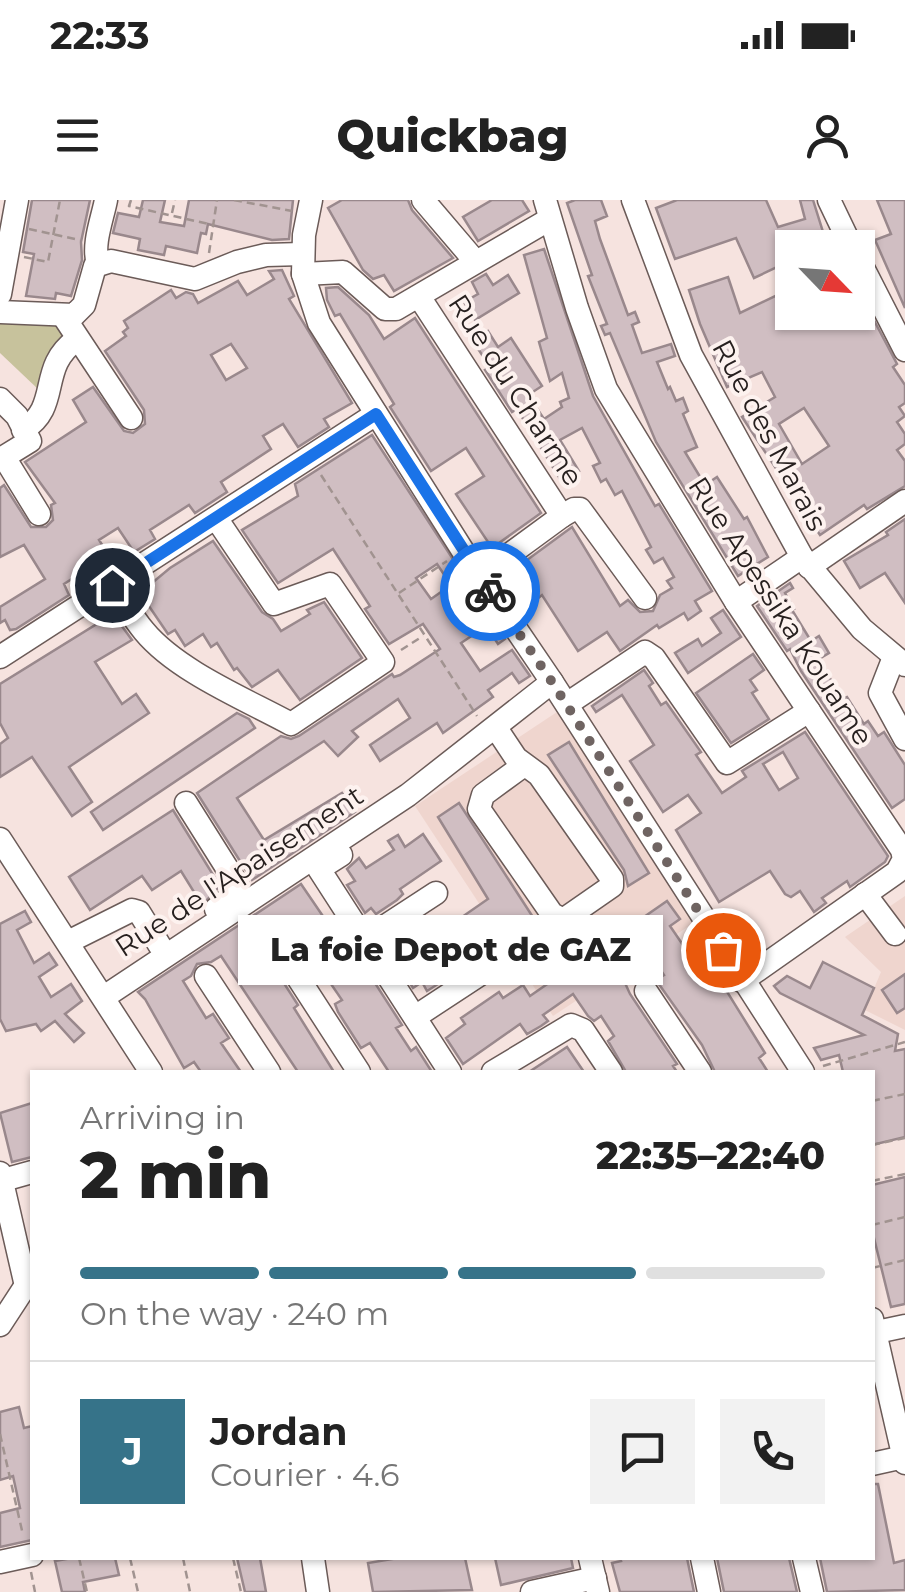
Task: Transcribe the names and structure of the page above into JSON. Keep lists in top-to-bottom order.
{
  "streets": {
    "street": [
      "Rue du Charme",
      "Rue des Marais",
      "Rue Apessika Kouame",
      "Rue de l'Apaisement"
    ]
  },
  "places": ["La foie Depot de GAZ"],
  "north": "bottom right",
  "page": {
    "status": "22:33",
    "header": "Quickbag",
    "bubble": "La foie Depot de GAZ",
    "heading": ["2 min", "Arriving in", "22:35–22:40"],
    "panel": ["Jordan", "Courier · 4.6"],
    "bar": "On the way · 240 m",
    "round": "J"
  }
}
